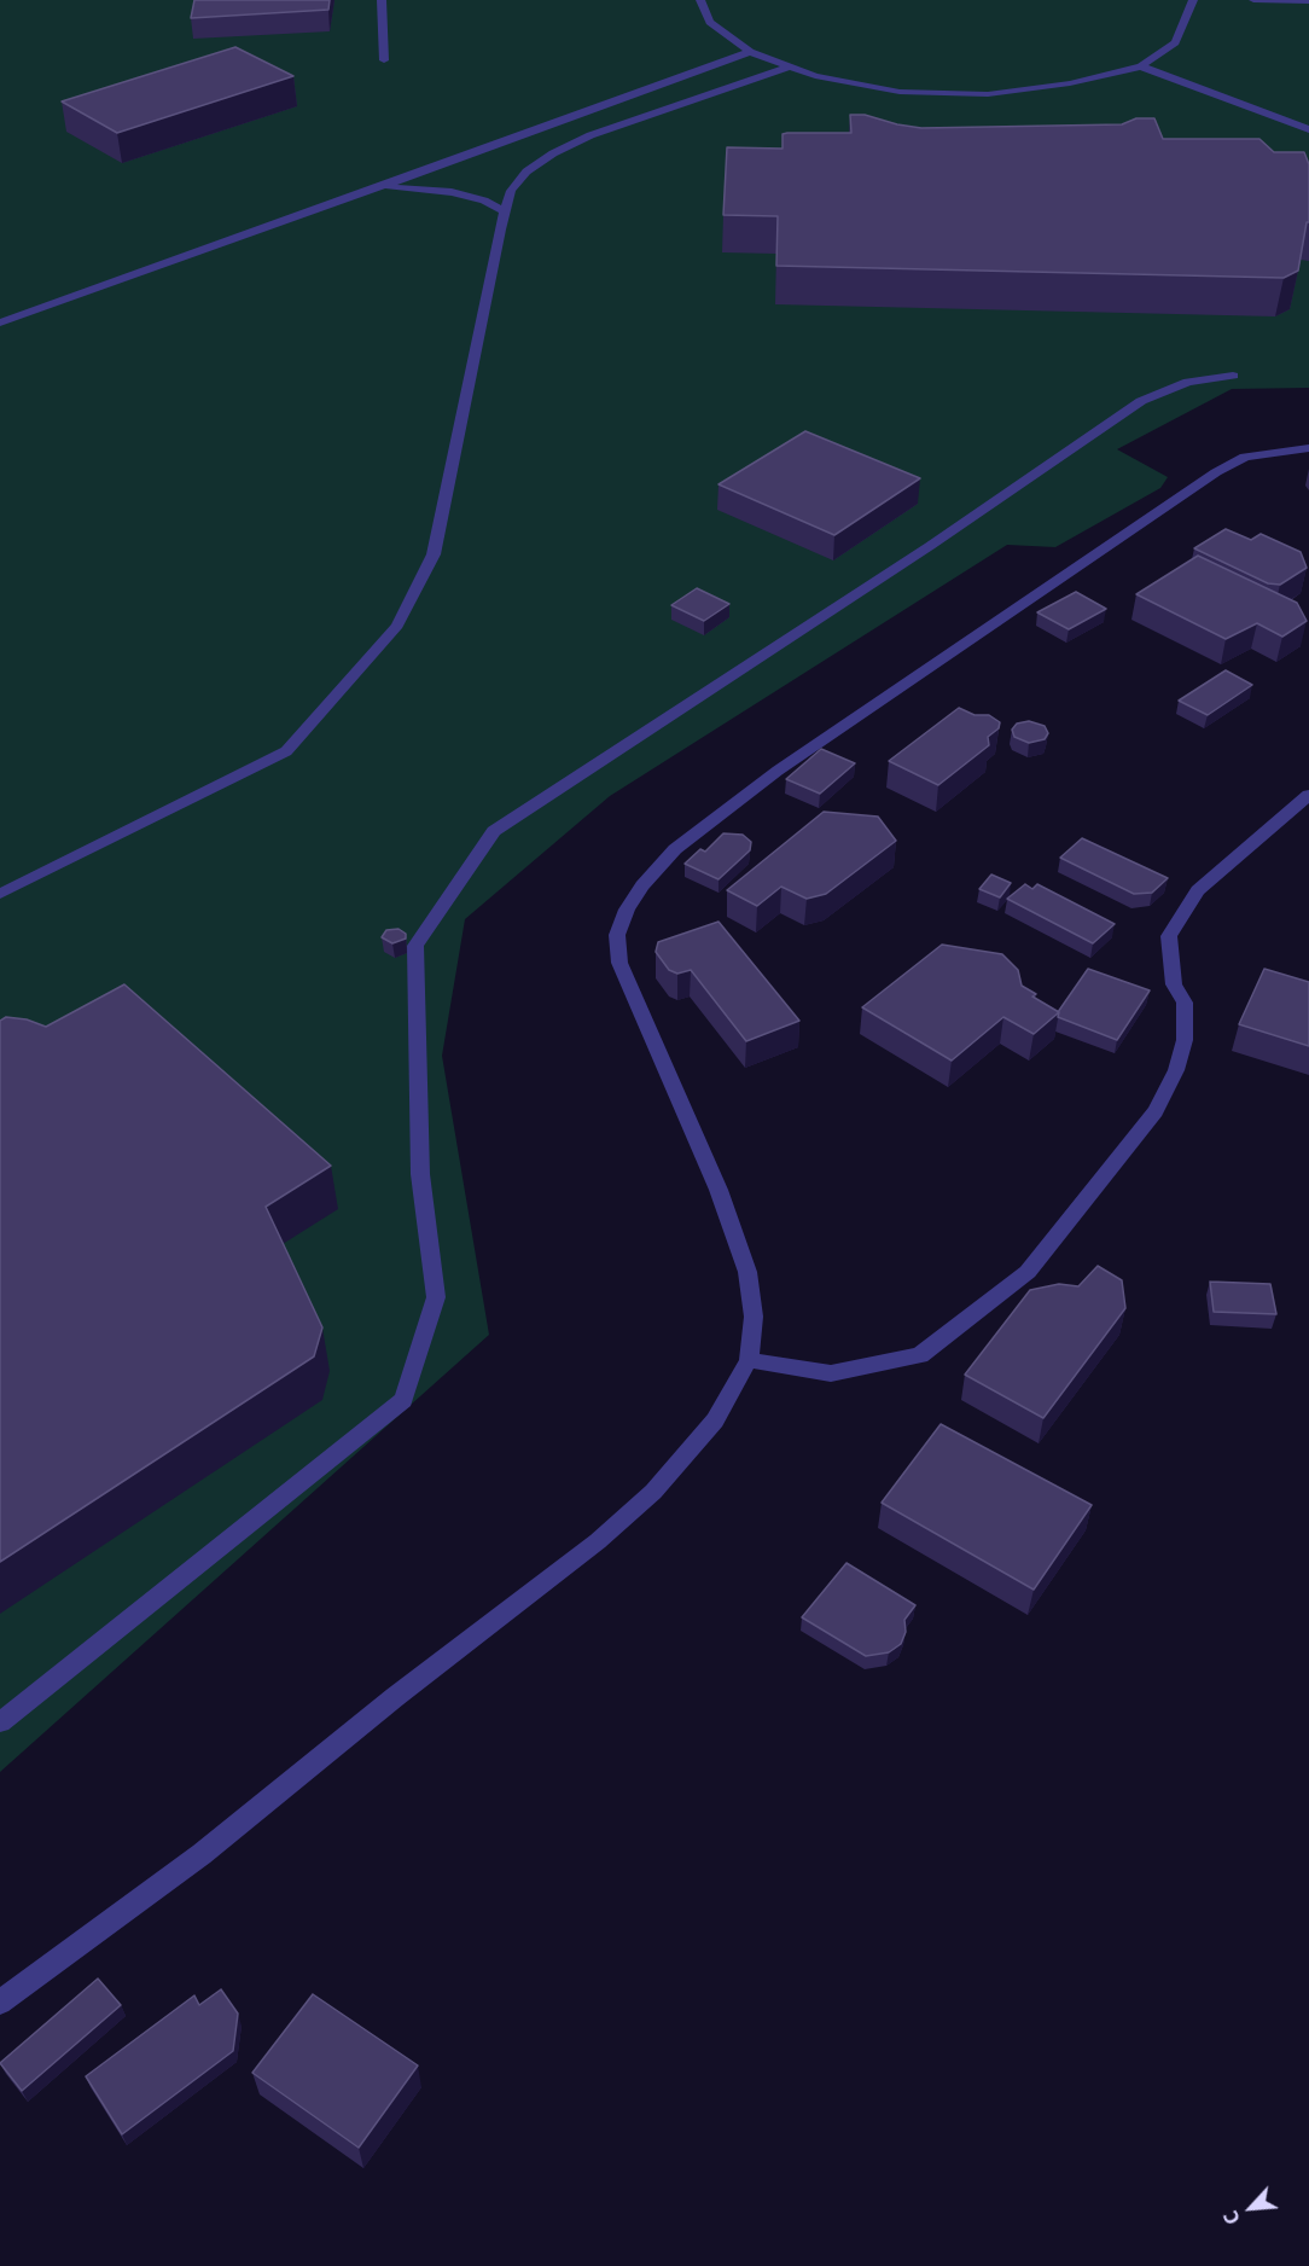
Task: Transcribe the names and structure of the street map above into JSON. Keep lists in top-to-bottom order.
{
  "north": "bottom left"
}
